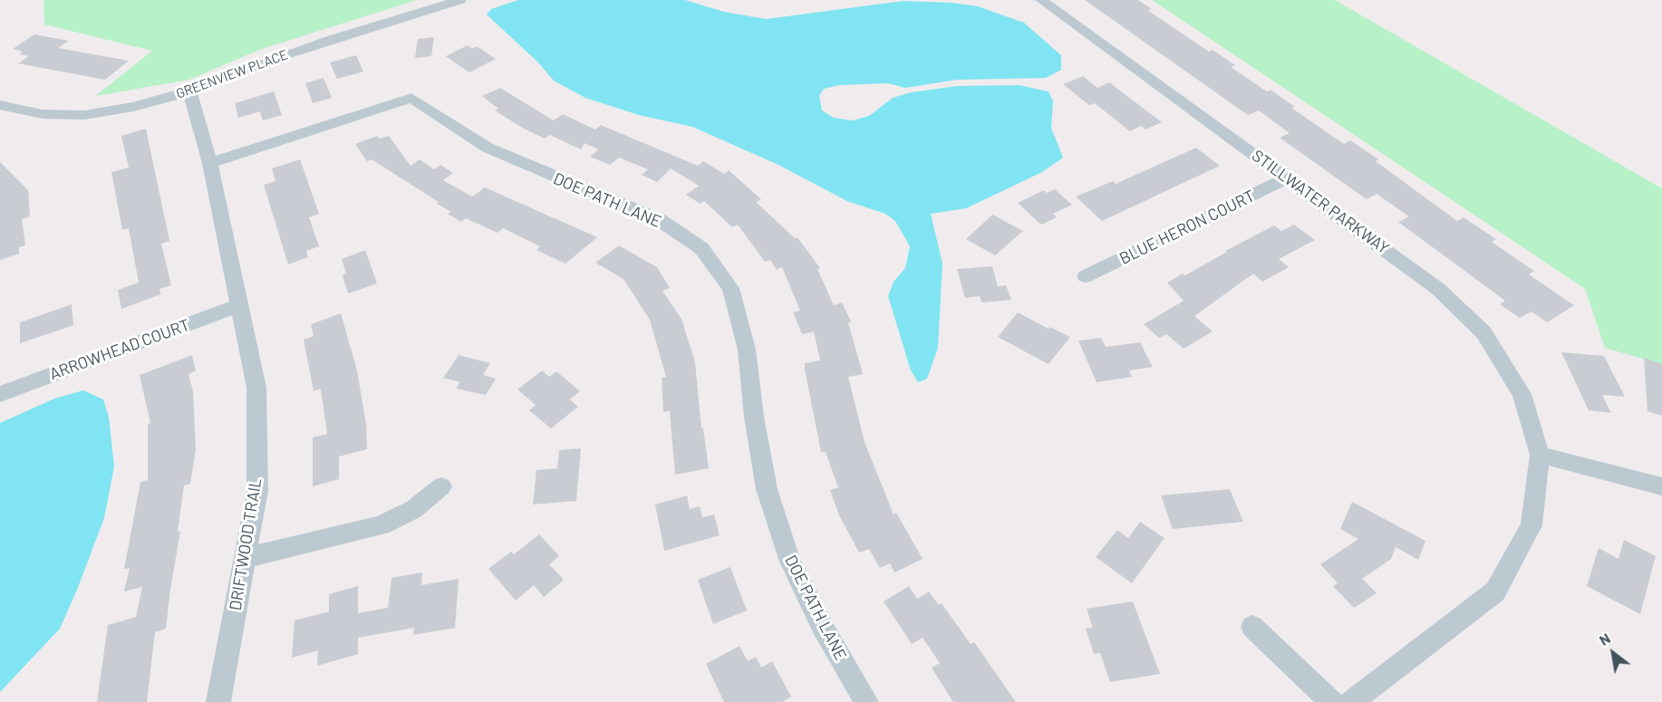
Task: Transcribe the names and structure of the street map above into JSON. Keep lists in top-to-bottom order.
{
  "streets": {
    "street": [
      "GREENVIEW PLACE",
      "DOE PATH LANE",
      "STILLWATER PARKWAY",
      "BLUE HERON COURT",
      "ARROWHEAD COURT",
      "DRIFTWOOD TRAIL"
    ]
  },
  "crossings": [
    ["GREENVIEW PLACE", "DRIFTWOOD TRAIL"],
    ["DOE PATH LANE", "DRIFTWOOD TRAIL"],
    ["STILLWATER PARKWAY", "BLUE HERON COURT"],
    ["ARROWHEAD COURT", "DRIFTWOOD TRAIL"]
  ],
  "north": "top left"
}
